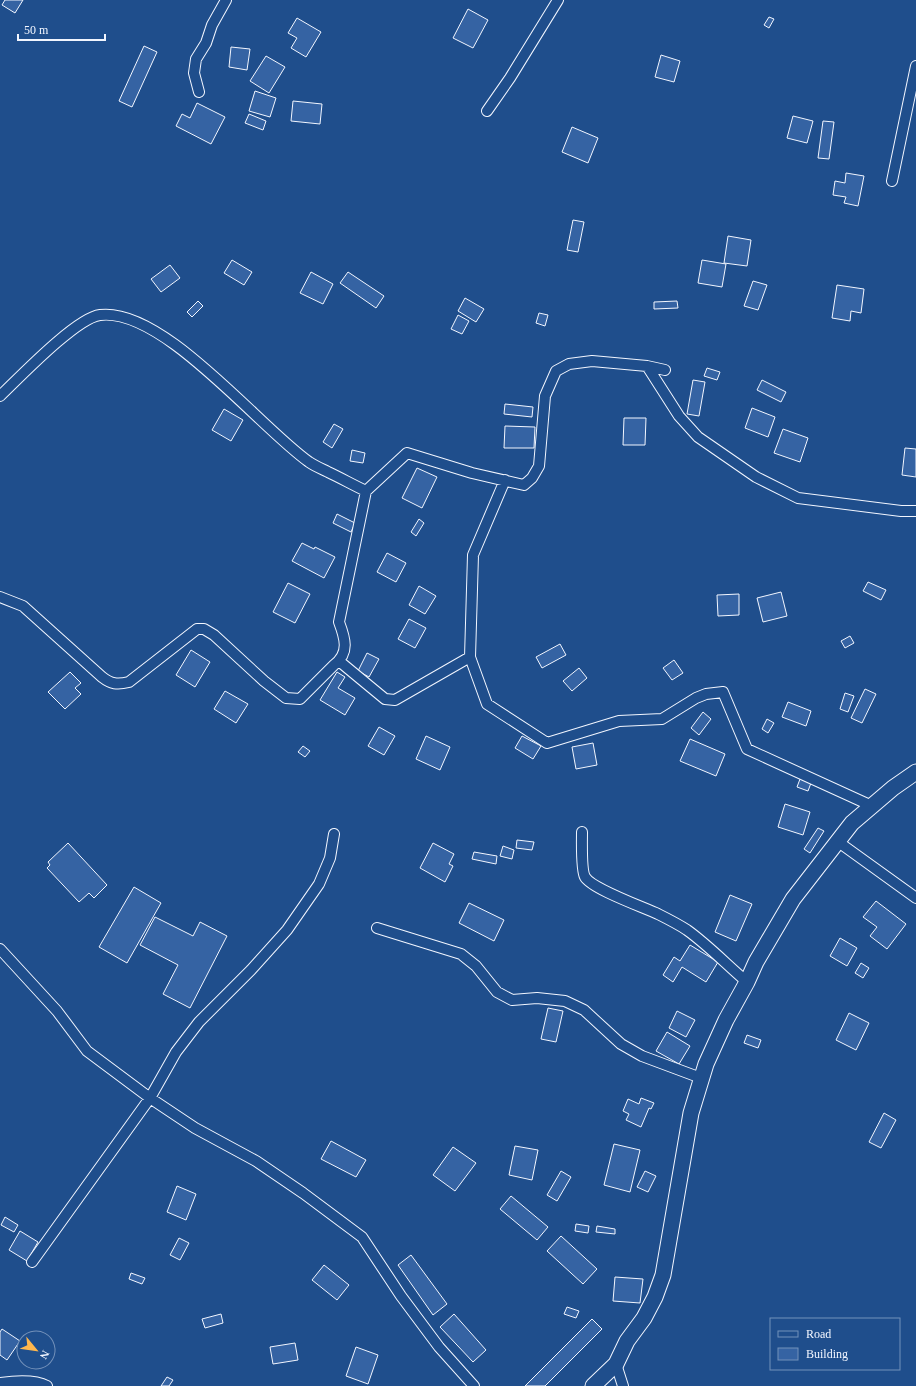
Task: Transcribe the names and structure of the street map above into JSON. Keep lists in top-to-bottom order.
{
  "legend": ["Road", "Building"],
  "scale_bar": "50 m",
  "north": "bottom right"
}
